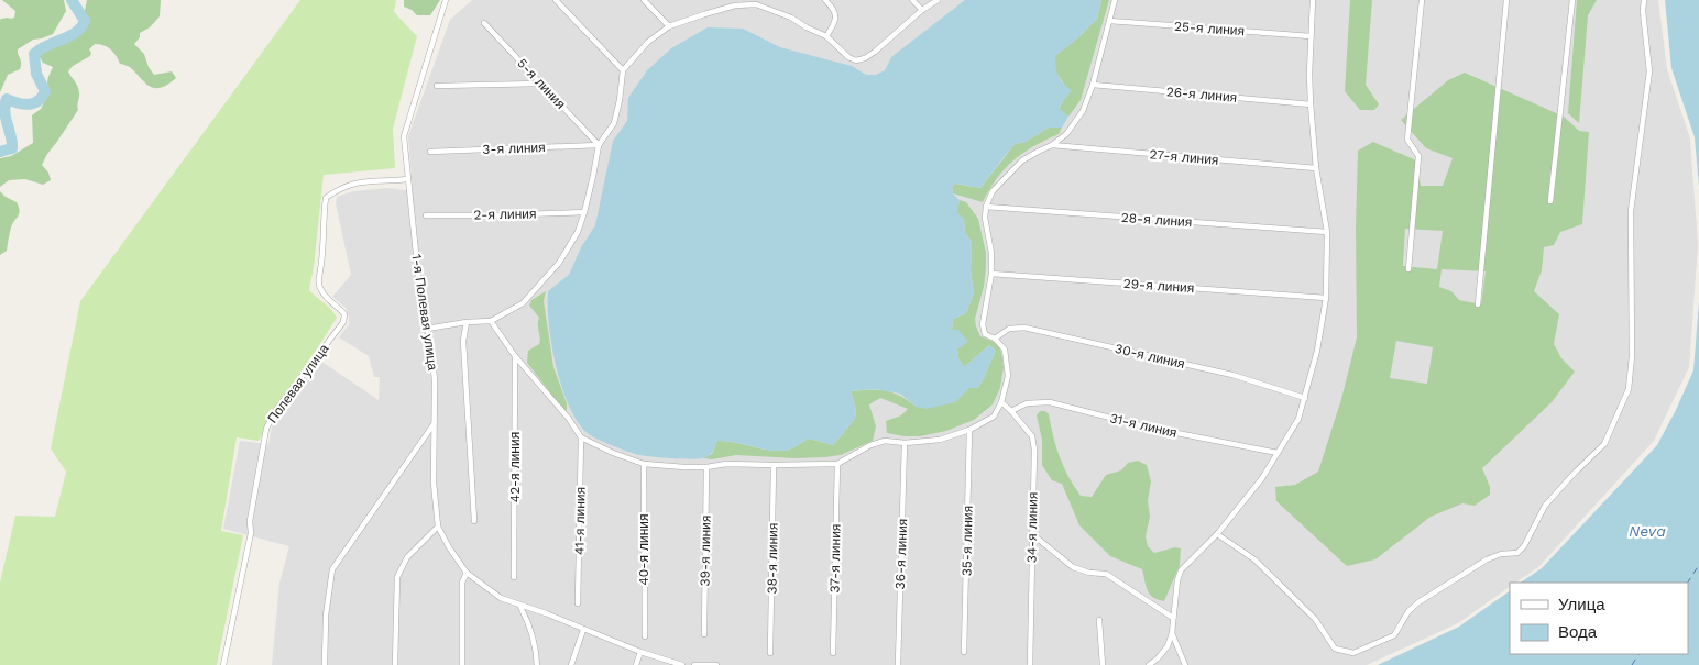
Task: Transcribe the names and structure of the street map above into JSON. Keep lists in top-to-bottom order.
{
  "streets": {
    "street": [
      "25-я линия",
      "5-я линия",
      "26-я линия",
      "3-я линия",
      "27-я линия",
      "2-я линия",
      "28-я линия",
      "29-я линия",
      "1-я Полевая улица",
      "30-я линия",
      "Полевая улица",
      "31-я линия",
      "42-я линия",
      "41-я линия",
      "34-я линия",
      "35-я линия",
      "40-я линия",
      "39-я линия",
      "36-я линия",
      "38-я линия",
      "37-я линия"
    ]
  },
  "crossings": [
    ["5-я линия", "3-я линия"],
    ["1-я Полевая улица", "Полевая улица"],
    ["31-я линия", "34-я линия"]
  ],
  "water": ["Neva"],
  "legend": ["Улица", "Вода"]
}
